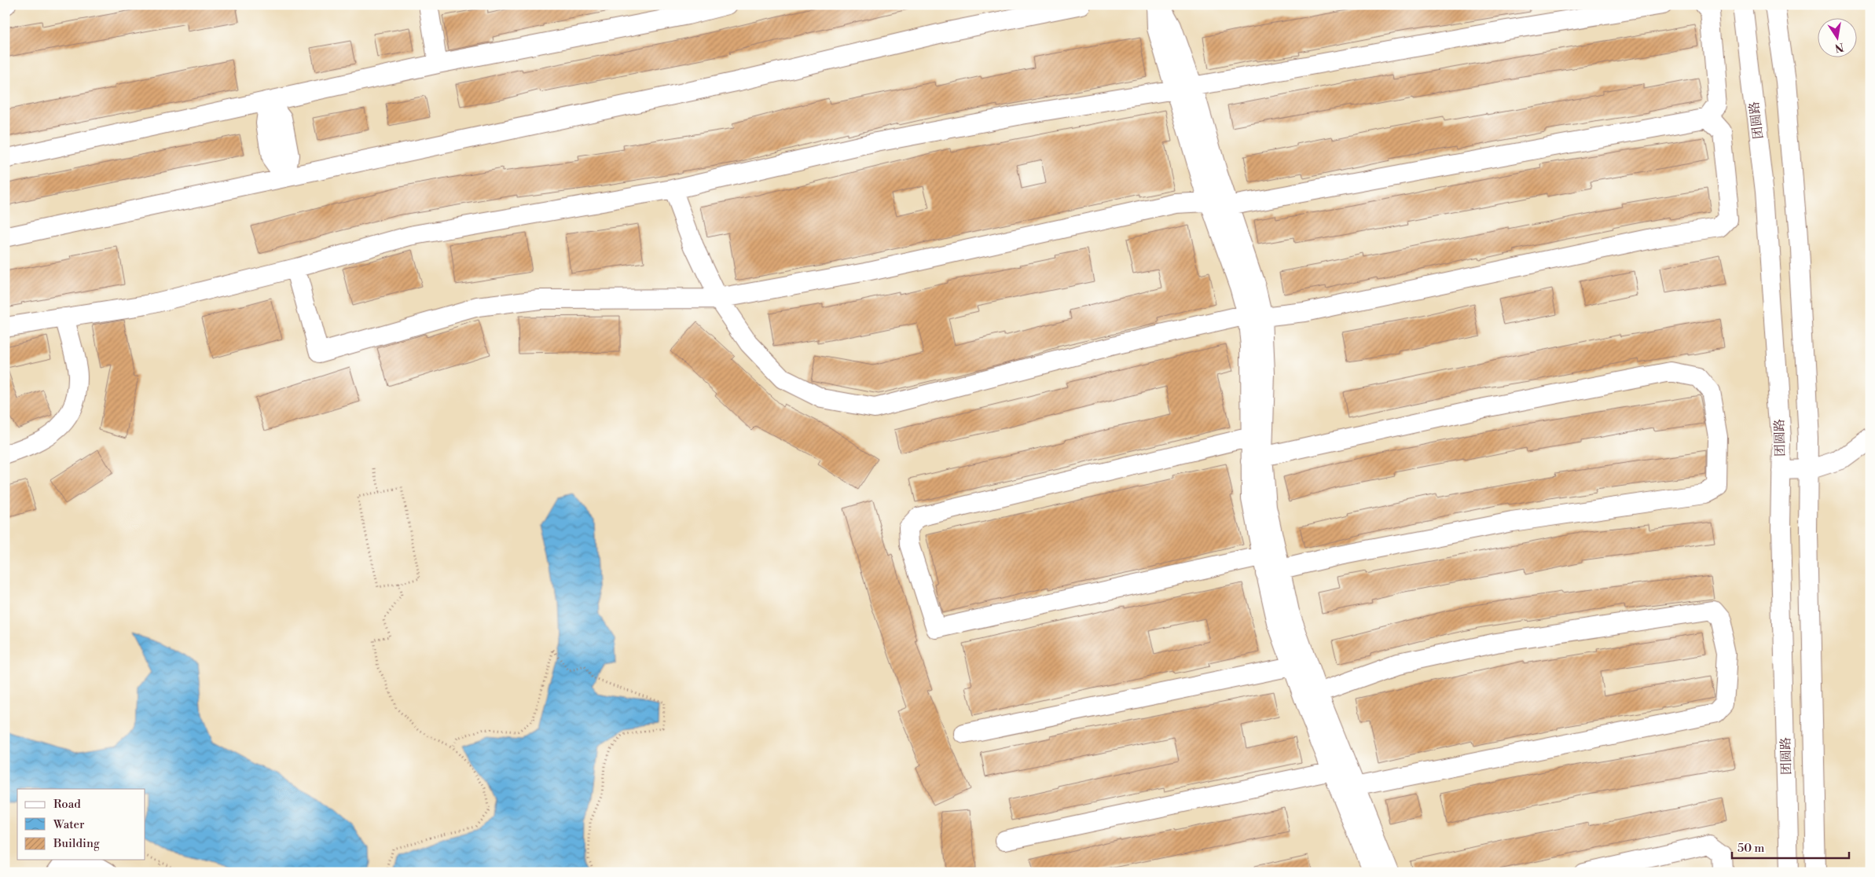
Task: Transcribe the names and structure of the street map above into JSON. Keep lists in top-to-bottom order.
{
  "streets": {
    "street": ["团圆路"]
  },
  "legend": ["Road", "Water", "Building"],
  "scale_bar": "50 m",
  "north": "bottom"
}
